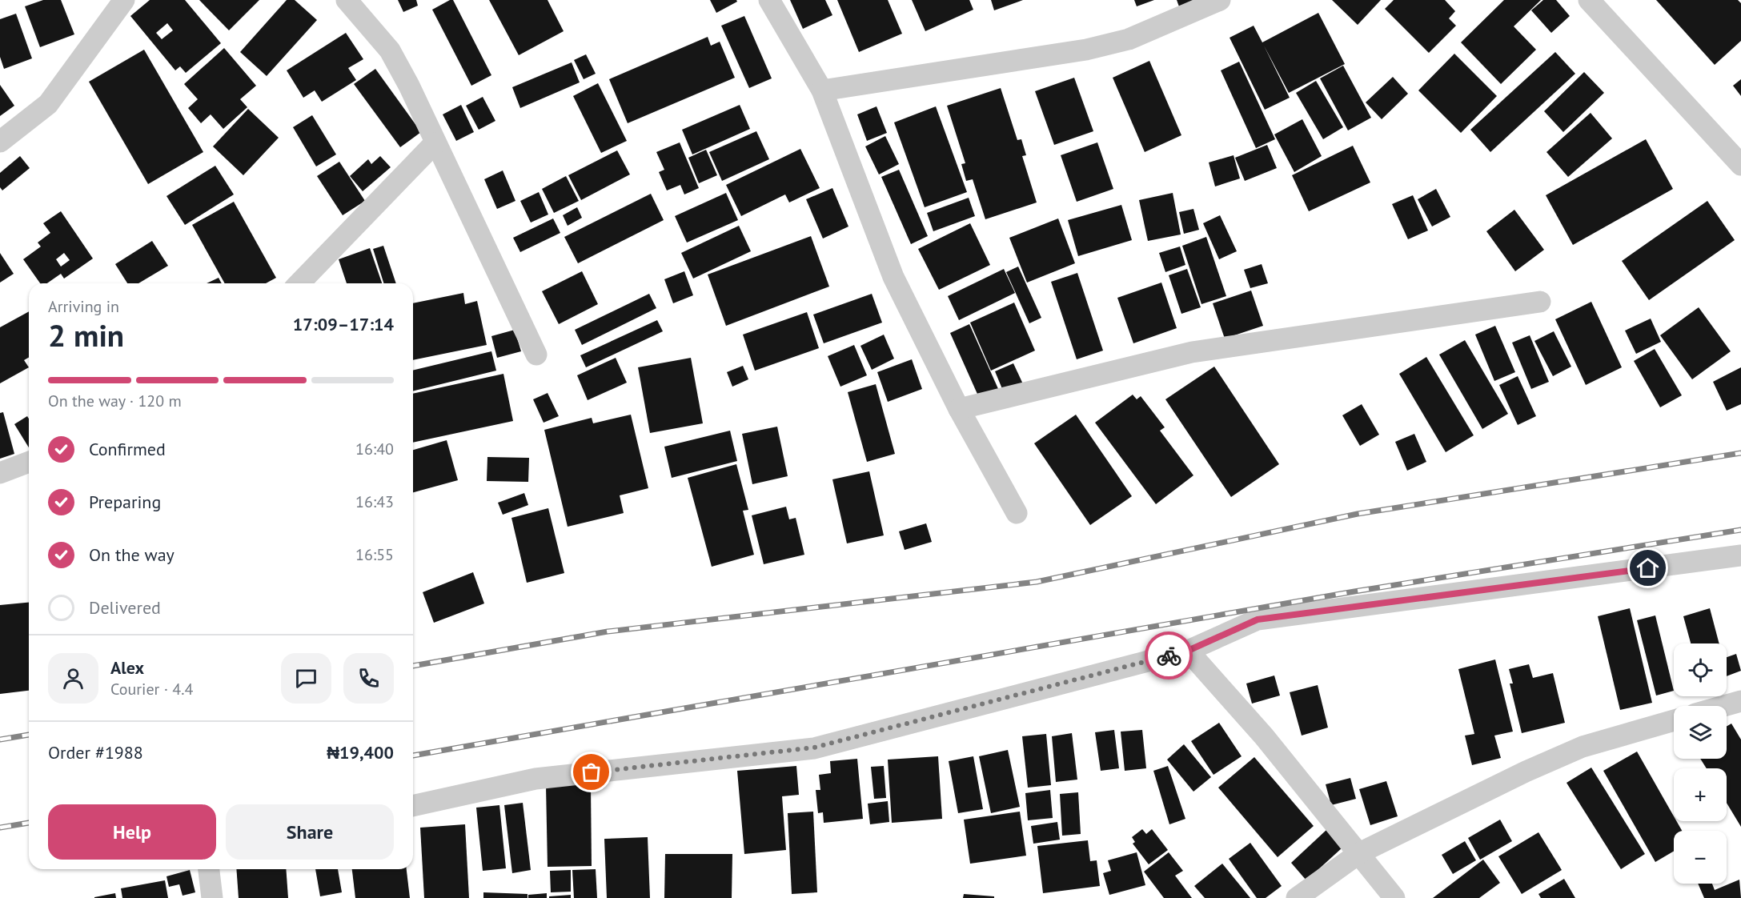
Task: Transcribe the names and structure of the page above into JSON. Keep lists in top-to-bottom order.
{
  "page": {
    "heading": ["2 min", "Arriving in", "17:09–17:14"],
    "panel": [
      "Alex",
      "Courier · 4.4",
      "Order #1988",
      "₦19,400"
    ],
    "bar": "On the way · 120 m",
    "list": [
      ["Confirmed", "16:40"],
      ["Preparing", "16:43"],
      ["On the way", "16:55"],
      "Delivered"
    ],
    "map_buttons": ["+", "−"],
    "buttons": ["Help", "Share"]
  }
}
